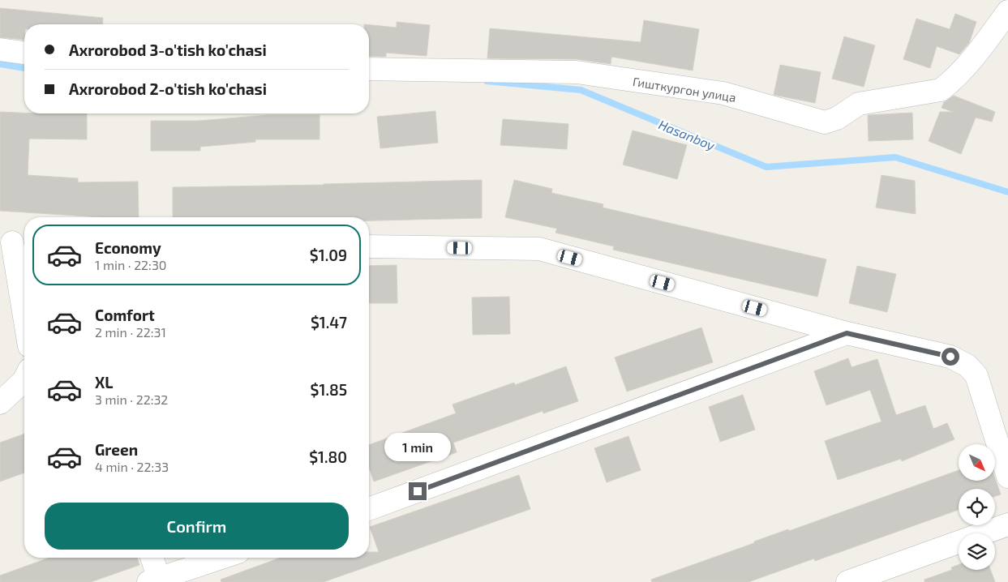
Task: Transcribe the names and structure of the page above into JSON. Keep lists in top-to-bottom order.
{
  "streets": {
    "street": ["Гишткургон улица"]
  },
  "water": ["Hasanboy"],
  "north": "bottom right",
  "page": {
    "banner": ["Axrorobod 3-o'tish ko'chasi", "Axrorobod 2-o'tish ko'chasi"],
    "list": [
      {
        "name": "Economy",
        "note": "1 min · 22:30",
        "value": "$1.09"
      },
      {
        "name": "Comfort",
        "note": "2 min · 22:31",
        "value": "$1.47"
      },
      {
        "name": "XL",
        "note": "3 min · 22:32",
        "value": "$1.85"
      },
      {
        "name": "Green",
        "note": "4 min · 22:33",
        "value": "$1.80"
      }
    ],
    "bubble": "1 min",
    "buttons": "Confirm"
  }
}
